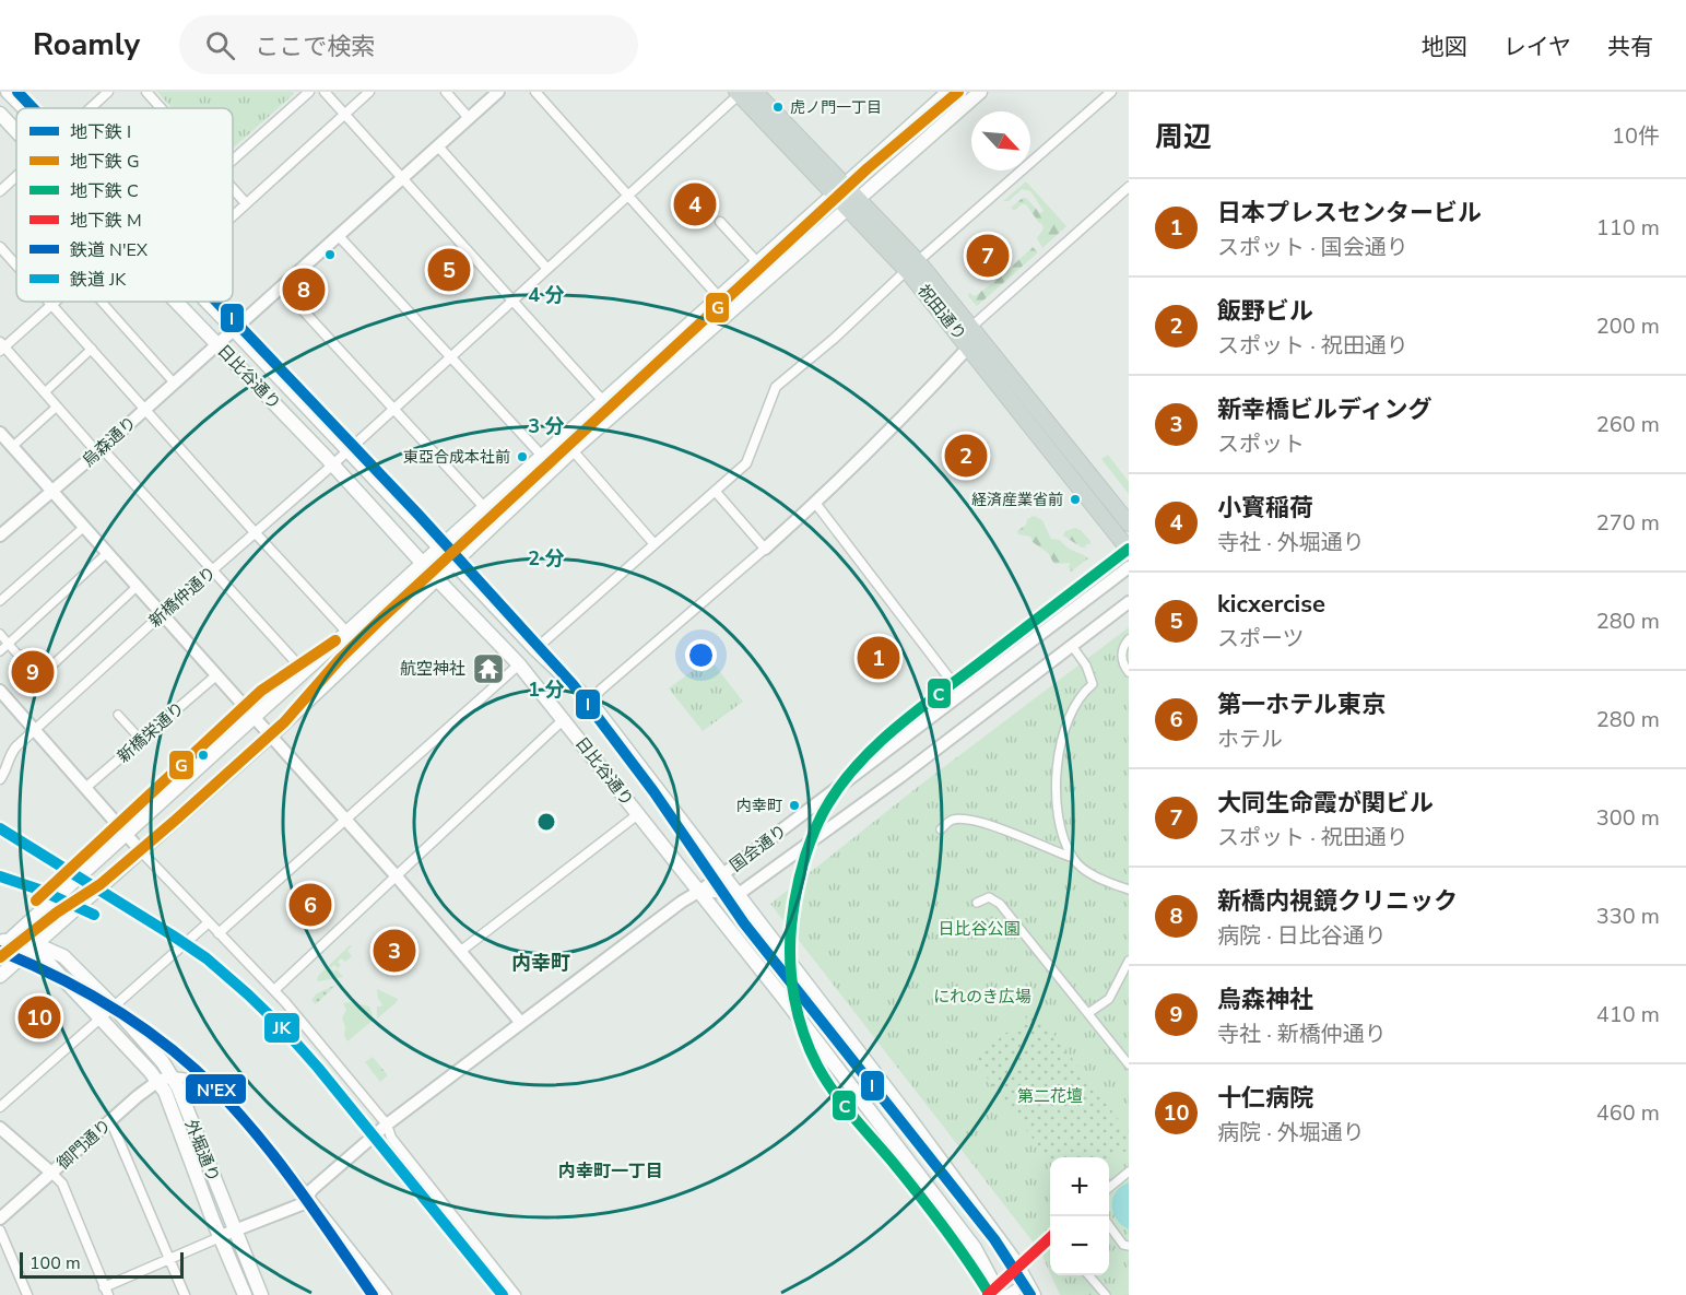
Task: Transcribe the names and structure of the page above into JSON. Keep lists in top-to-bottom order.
{
  "streets": {
    "main road": ["祝田通り", "日比谷通り", "外堀通り"],
    "street": [
      "烏森通り",
      "新橋仲通り",
      "新橋栄通り",
      "国会通り",
      "御門通り"
    ]
  },
  "crossings": [
    ["祝田通り", "新橋仲通り"],
    ["日比谷通り", "烏森通り"],
    ["日比谷通り", "新橋仲通り"],
    ["日比谷通り", "国会通り"],
    ["国会通り", "外堀通り"],
    ["御門通り", "外堀通り"]
  ],
  "districts": ["内幸町", "内幸町一丁目"],
  "parks": ["日比谷公園", "にれのき広場", "第二花壇"],
  "places": {
    "other": [
      "虎ノ門一丁目",
      "東亞合成本社前",
      "経済産業省前",
      "内幸町"
    ],
    "temple": ["航空神社"]
  },
  "lines": [
    "metro line I",
    "metro line G",
    "metro line C",
    "rail line JK",
    "rail line N'EX",
    "metro line M"
  ],
  "legend": [
    "地下鉄 I",
    "地下鉄 G",
    "地下鉄 C",
    "地下鉄 M",
    "鉄道 N'EX",
    "鉄道 JK"
  ],
  "scale_bar": "100 m",
  "north": "bottom right",
  "page": {
    "header": "Roamly",
    "search": "ここで検索",
    "nav": ["地図", "レイヤ", "共有"],
    "heading": ["周辺", "10件"],
    "list": [
      {
        "mark": "1",
        "name": "日本プレスセンタービル",
        "note": "スポット · 国会通り",
        "value": "110 m"
      },
      {
        "mark": "2",
        "name": "飯野ビル",
        "note": "スポット · 祝田通り",
        "value": "200 m"
      },
      {
        "mark": "3",
        "name": "新幸橋ビルディング",
        "note": "スポット",
        "value": "260 m"
      },
      {
        "mark": "4",
        "name": "小寳稲荷",
        "note": "寺社 · 外堀通り",
        "value": "270 m"
      },
      {
        "mark": "5",
        "name": "kicxercise",
        "note": "スポーツ",
        "value": "280 m"
      },
      {
        "mark": "6",
        "name": "第一ホテル東京",
        "note": "ホテル",
        "value": "280 m"
      },
      {
        "mark": "7",
        "name": "大同生命霞が関ビル",
        "note": "スポット · 祝田通り",
        "value": "300 m"
      },
      {
        "mark": "8",
        "name": "新橋内視鏡クリニック",
        "note": "病院 · 日比谷通り",
        "value": "330 m"
      },
      {
        "mark": "9",
        "name": "烏森神社",
        "note": "寺社 · 新橋仲通り",
        "value": "410 m"
      },
      {
        "mark": "10",
        "name": "十仁病院",
        "note": "病院 · 外堀通り",
        "value": "460 m"
      }
    ],
    "pins": [
      "4",
      "7",
      "5",
      "8",
      "2",
      "1",
      "9",
      "6",
      "3",
      "10"
    ],
    "map_buttons": ["+", "−"],
    "scale": "100 m"
  },
  "rings": [
    "4 分",
    "3 分",
    "2 分",
    "1 分"
  ]
}
